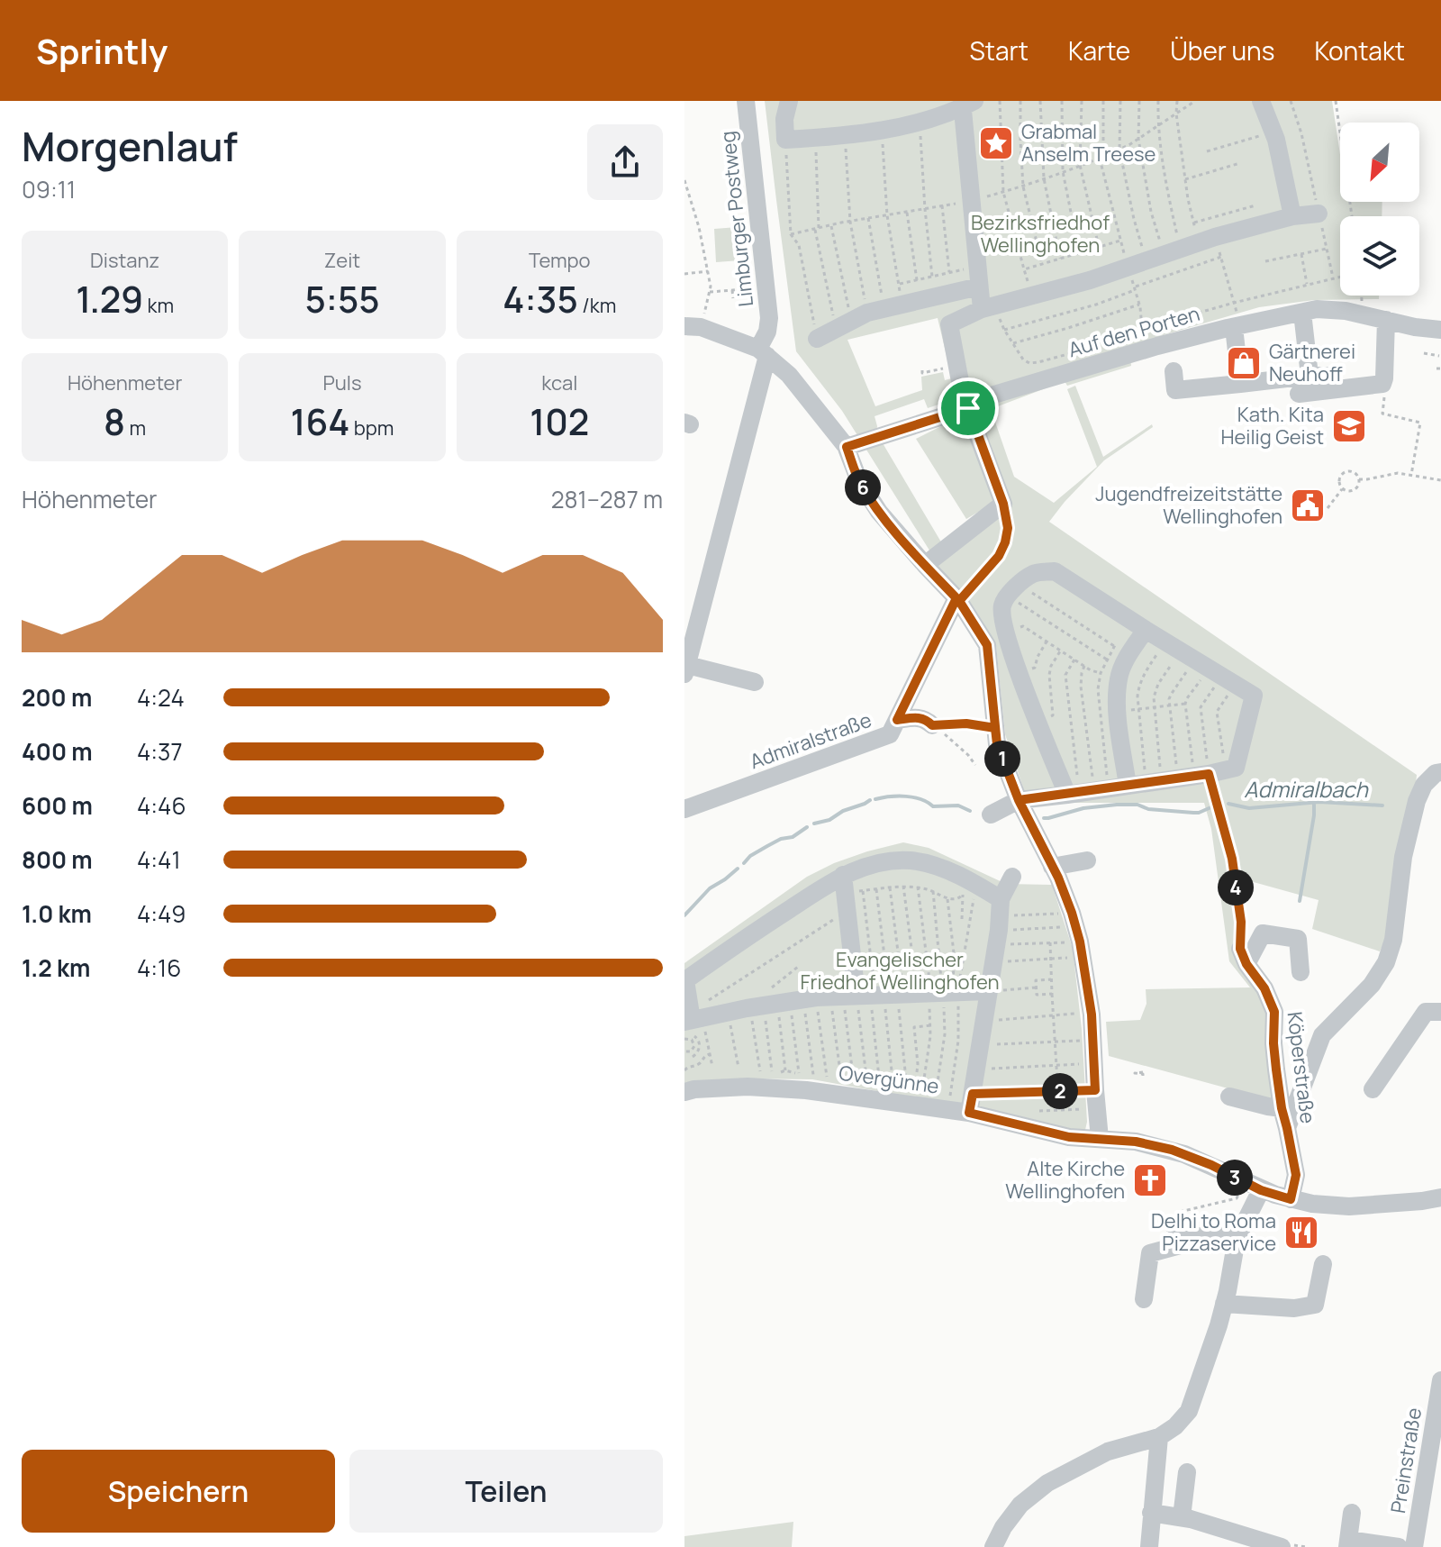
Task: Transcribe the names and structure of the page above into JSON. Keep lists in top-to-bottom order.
{
  "streets": {
    "street": [
      "Limburger Postweg",
      "Auf den Porten",
      "Admiralstraße",
      "Köperstraße",
      "Overgünne",
      "Preinstraße"
    ]
  },
  "crossings": [
    ["Köperstraße", "Overgünne"]
  ],
  "water": ["Admiralbach"],
  "parks": ["Bezirksfriedhof Wellinghofen", "Evangelischer Friedhof Wellinghofen"],
  "places": {
    "place": ["Grabmal Anselm Treese"],
    "shop": ["Gärtnerei Neuhoff"],
    "school or university": ["Kath. Kita Heilig Geist"],
    "public building": ["Jugendfreizeitstätte Wellinghofen"],
    "church": ["Alte Kirche Wellinghofen"],
    "restaurant": ["Delhi to Roma Pizzaservice"]
  },
  "north": "bottom left",
  "page": {
    "header": "Sprintly",
    "nav": [
      "Start",
      "Karte",
      "Über uns",
      "Kontakt"
    ],
    "heading": ["Morgenlauf", "09:11"],
    "stats": [
      ["Distanz", "1.29 km"],
      ["Zeit", "5:55"],
      ["Tempo", "4:35 /km"],
      ["Höhenmeter", "8 m"],
      ["Puls", "164 bpm"],
      ["kcal", "102"]
    ],
    "chart": ["Höhenmeter", "281–287 m"],
    "pins": [
      "6",
      "1",
      "4",
      "2",
      "3"
    ],
    "list": [
      {
        "name": "200 m",
        "note": "4:24"
      },
      {
        "name": "400 m",
        "note": "4:37"
      },
      {
        "name": "600 m",
        "note": "4:46"
      },
      {
        "name": "800 m",
        "note": "4:41"
      },
      {
        "name": "1.0 km",
        "note": "4:49"
      },
      {
        "name": "1.2 km",
        "note": "4:16"
      }
    ],
    "buttons": ["Speichern", "Teilen"]
  }
}
